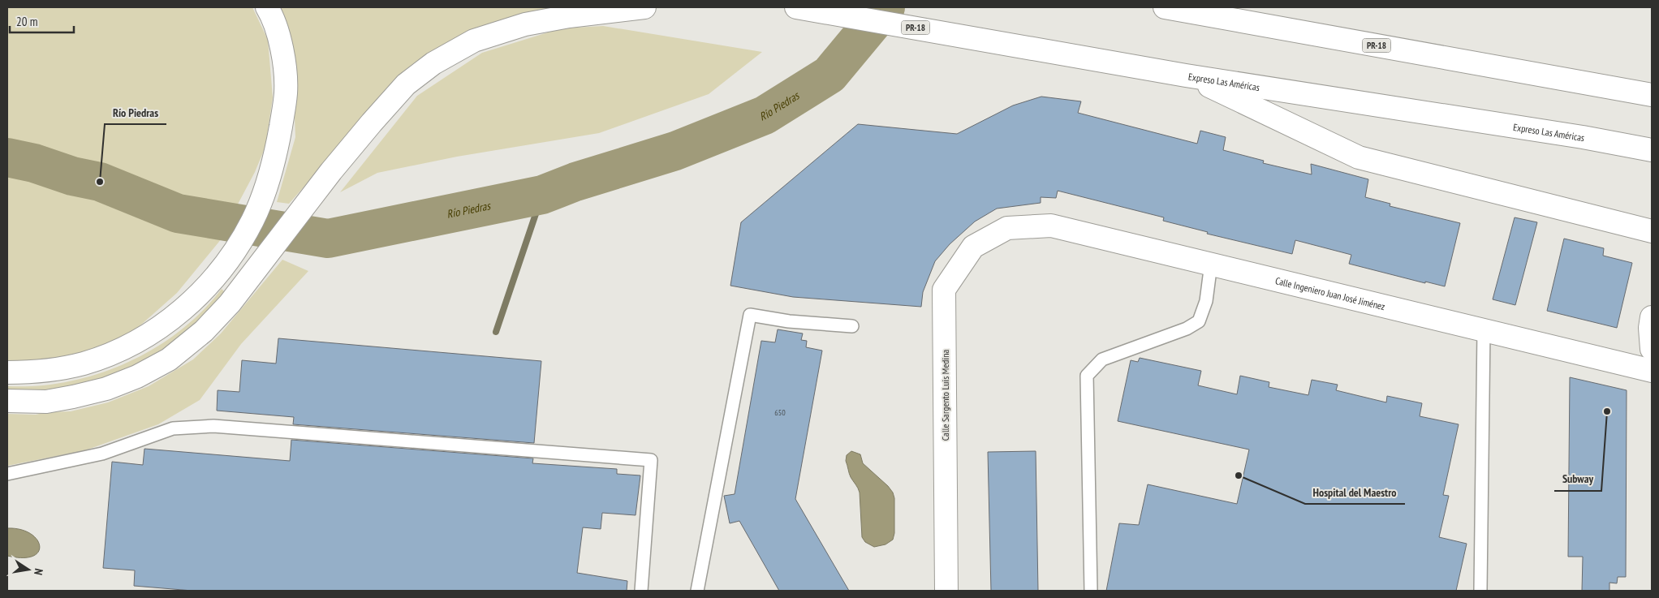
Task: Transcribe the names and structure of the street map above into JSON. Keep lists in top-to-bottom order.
{
  "streets": {
    "main road": [
      "PR-18",
      "Expreso Las Américas",
      "Calle Ingeniero Juan José Jiménez",
      "Calle Sargento Luis Medina"
    ]
  },
  "crossings": [
    ["Calle Ingeniero Juan José Jiménez", "Calle Sargento Luis Medina"]
  ],
  "water": ["Río Piedras"],
  "places": ["Río Piedras", "Subway", "Hospital del Maestro"],
  "house_numbers": ["650"],
  "scale_bar": "20 m",
  "north": "right"
}
